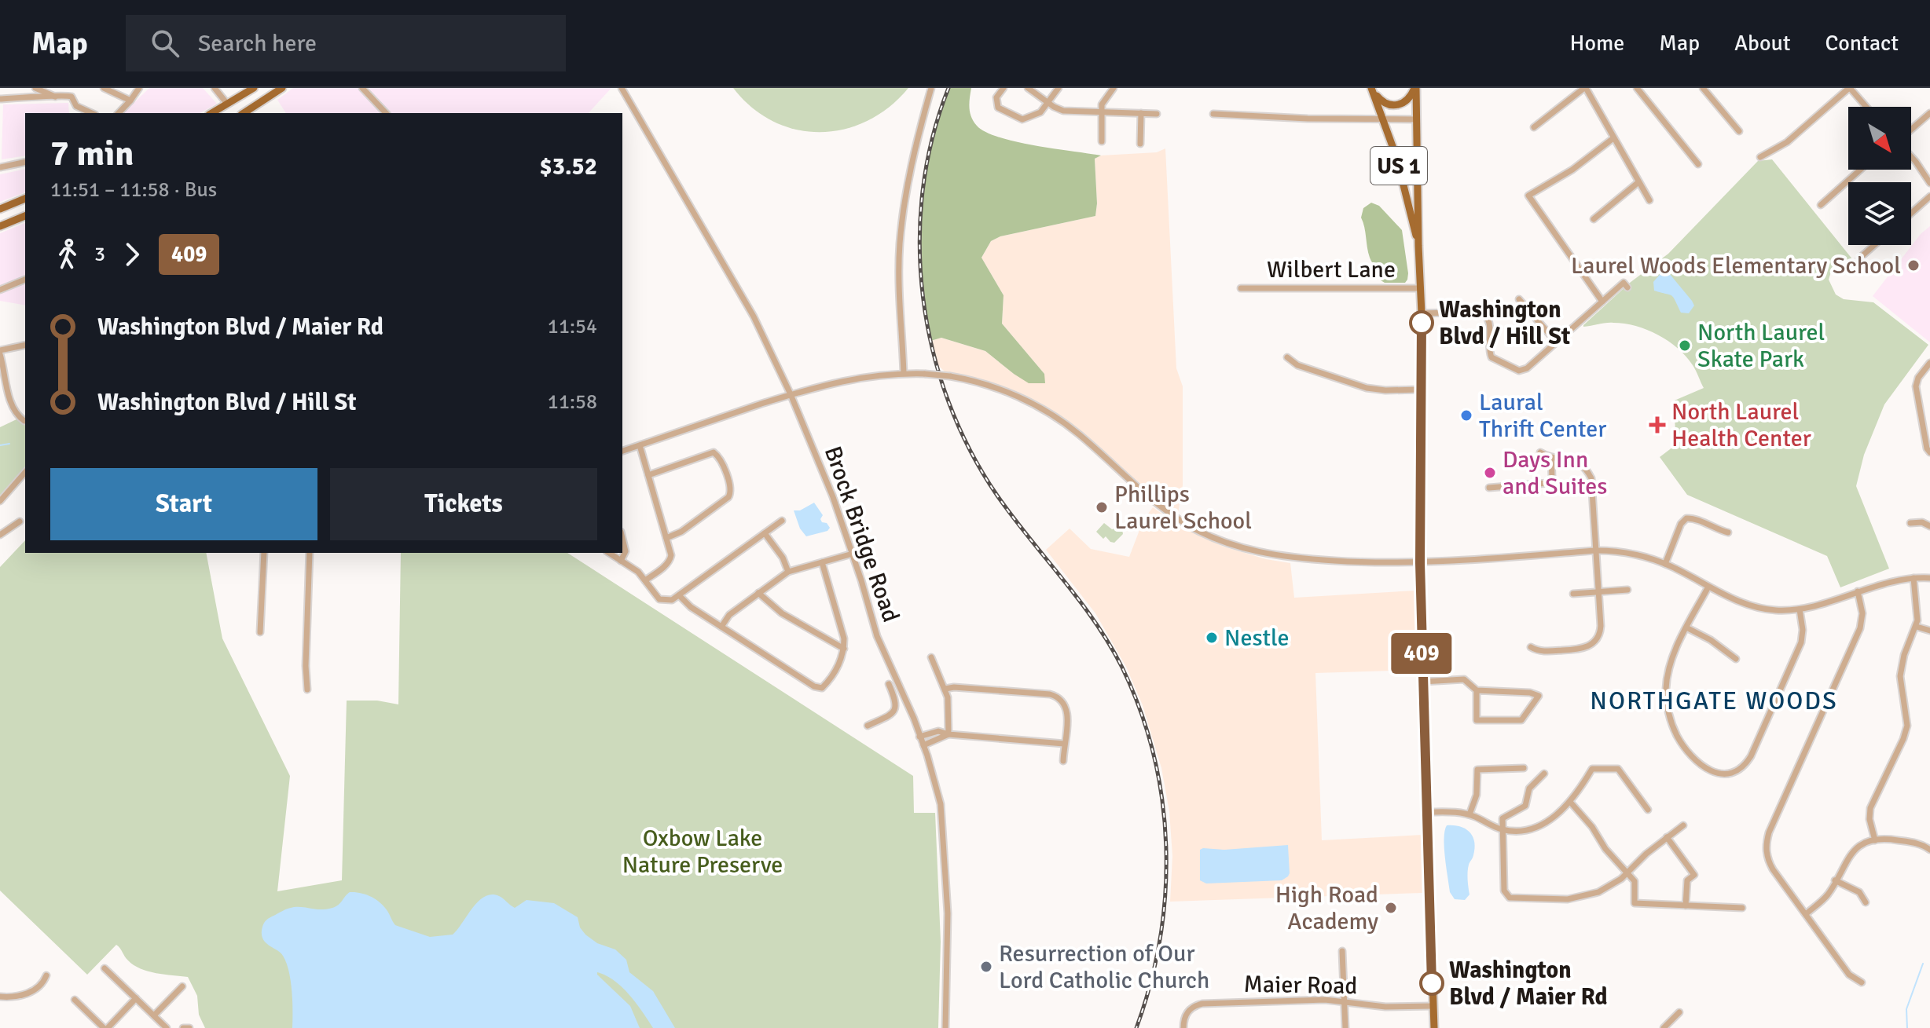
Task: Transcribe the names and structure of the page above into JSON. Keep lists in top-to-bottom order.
{
  "streets": {
    "main road": ["US 1"],
    "street": ["Wilbert Lane", "Brock Bridge Road", "Maier Road"]
  },
  "crossings": [
    ["US 1", "Wilbert Lane"],
    ["US 1", "Maier Road"]
  ],
  "districts": ["NORTHGATE WOODS"],
  "parks": ["Oxbow Lake Nature Preserve"],
  "places": {
    "other": [
      "Laurel Woods Elementary School",
      "Washington Blvd / Hill St",
      "North Laurel Skate Park",
      "Laural Thrift Center",
      "Days Inn and Suites",
      "Phillips Laurel School",
      "Nestle",
      "High Road Academy",
      "Resurrection of Our Lord Catholic Church",
      "Washington Blvd / Maier Rd"
    ],
    "health": ["North Laurel Health Center"]
  },
  "lines": ["bus line 409"],
  "north": "bottom right",
  "page": {
    "header": "Map",
    "search": "Search here",
    "nav": [
      "Home",
      "Map",
      "About",
      "Contact"
    ],
    "on_map": "409",
    "heading": ["7 min", "11:51 – 11:58 · Bus", "$3.52"],
    "legs": ["3", "409"],
    "list": [
      {
        "name": "Washington Blvd / Maier Rd",
        "value": "11:54"
      },
      {
        "name": "Washington Blvd / Hill St",
        "value": "11:58"
      }
    ],
    "buttons": ["Start", "Tickets"]
  }
}
